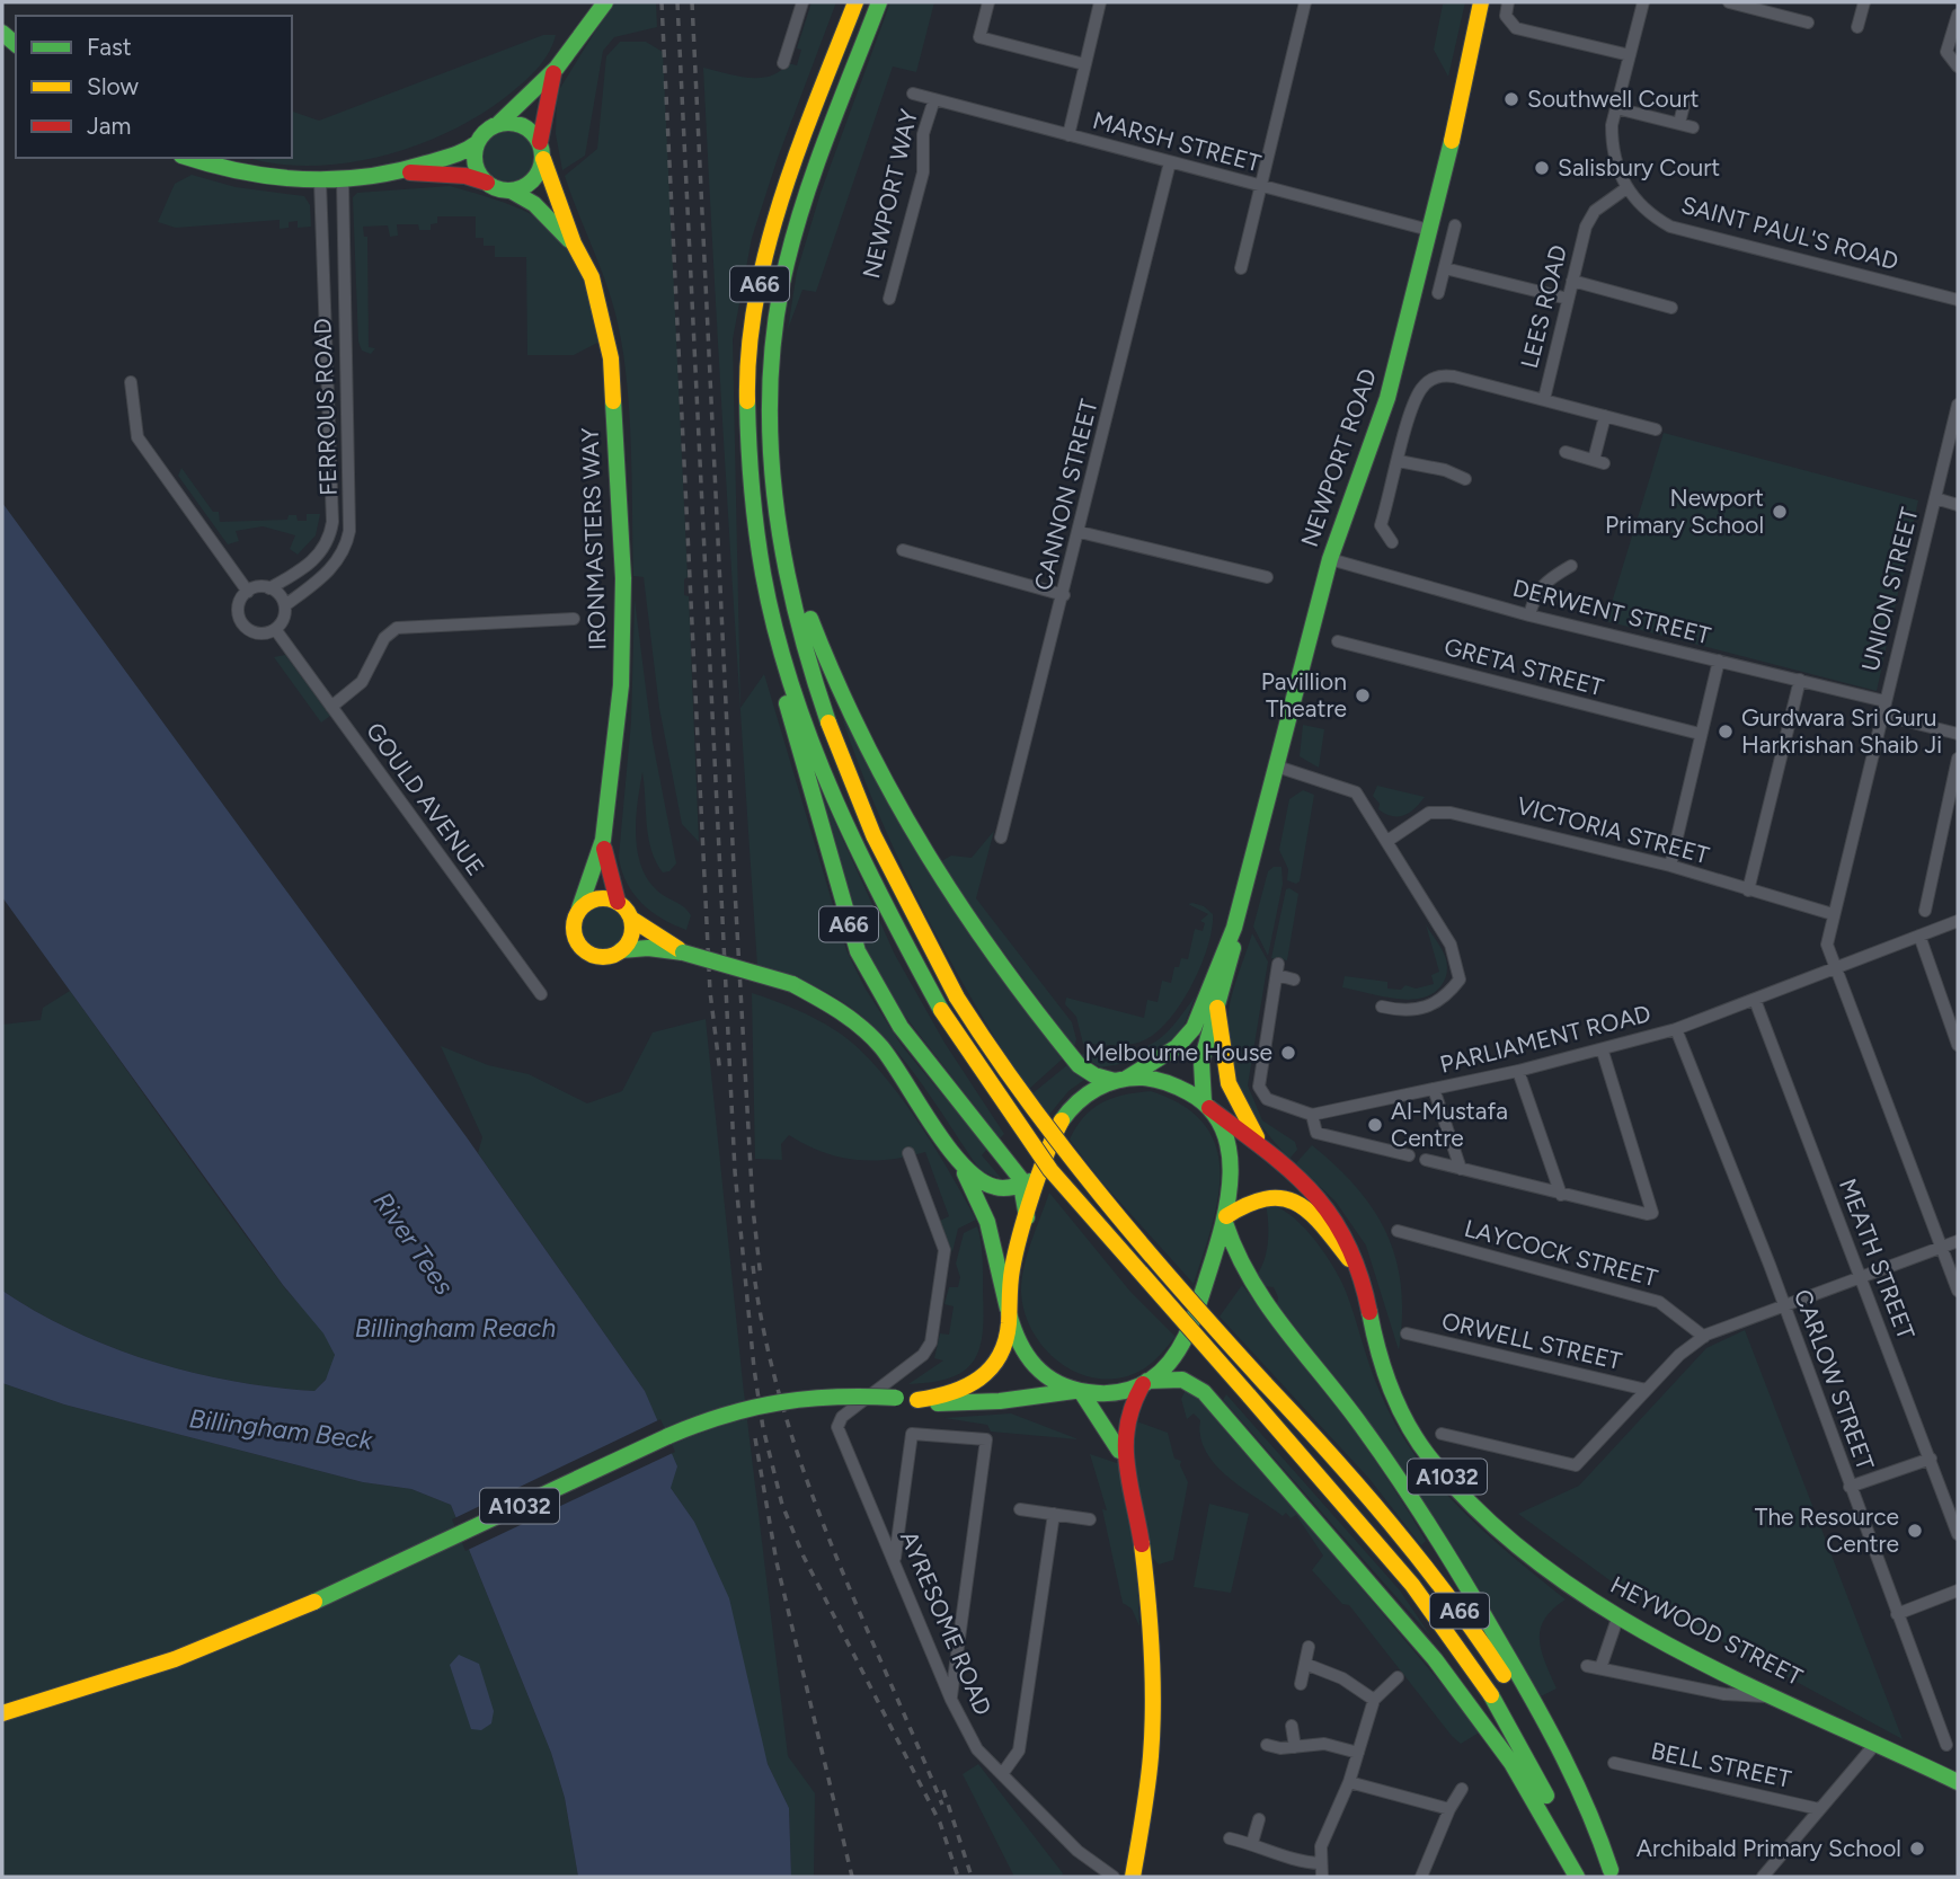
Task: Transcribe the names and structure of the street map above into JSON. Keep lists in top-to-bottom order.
{
  "streets": {
    "main road": [
      "A66",
      "NEWPORT ROAD",
      "IRONMASTERS WAY",
      "A1032",
      "HEYWOOD STREET"
    ],
    "street": [
      "MARSH STREET",
      "NEWPORT WAY",
      "SAINT PAUL'S ROAD",
      "LEES ROAD",
      "FERROUS ROAD",
      "CANNON STREET",
      "UNION STREET",
      "DERWENT STREET",
      "GRETA STREET",
      "GOULD AVENUE",
      "VICTORIA STREET",
      "PARLIAMENT ROAD",
      "LAYCOCK STREET",
      "MEATH STREET",
      "ORWELL STREET",
      "CARLOW STREET",
      "AYRESOME ROAD",
      "BELL STREET"
    ]
  },
  "crossings": [
    ["MARSH STREET", "NEWPORT WAY"],
    ["MARSH STREET", "NEWPORT ROAD"],
    ["MARSH STREET", "CANNON STREET"],
    ["SAINT PAUL'S ROAD", "LEES ROAD"],
    ["A66", "NEWPORT ROAD"],
    ["A66", "A1032"],
    ["A66", "HEYWOOD STREET"],
    ["FERROUS ROAD", "GOULD AVENUE"],
    ["NEWPORT ROAD", "DERWENT STREET"],
    ["NEWPORT ROAD", "A1032"],
    ["NEWPORT ROAD", "HEYWOOD STREET"],
    ["UNION STREET", "DERWENT STREET"],
    ["UNION STREET", "VICTORIA STREET"],
    ["UNION STREET", "PARLIAMENT ROAD"],
    ["PARLIAMENT ROAD", "MEATH STREET"],
    ["PARLIAMENT ROAD", "CARLOW STREET"],
    ["A1032", "HEYWOOD STREET"]
  ],
  "water": ["River Tees", "Billingham Reach", "Billingham Beck"],
  "places": [
    "Southwell Court",
    "Salisbury Court",
    "Newport Primary School",
    "Pavillion Theatre",
    "Gurdwara Sri Guru Harkrishan Shaib Ji",
    "Melbourne House",
    "Al-Mustafa Centre",
    "The Resource Centre",
    "Archibald Primary School"
  ],
  "legend": ["Fast", "Slow", "Jam"]
}
